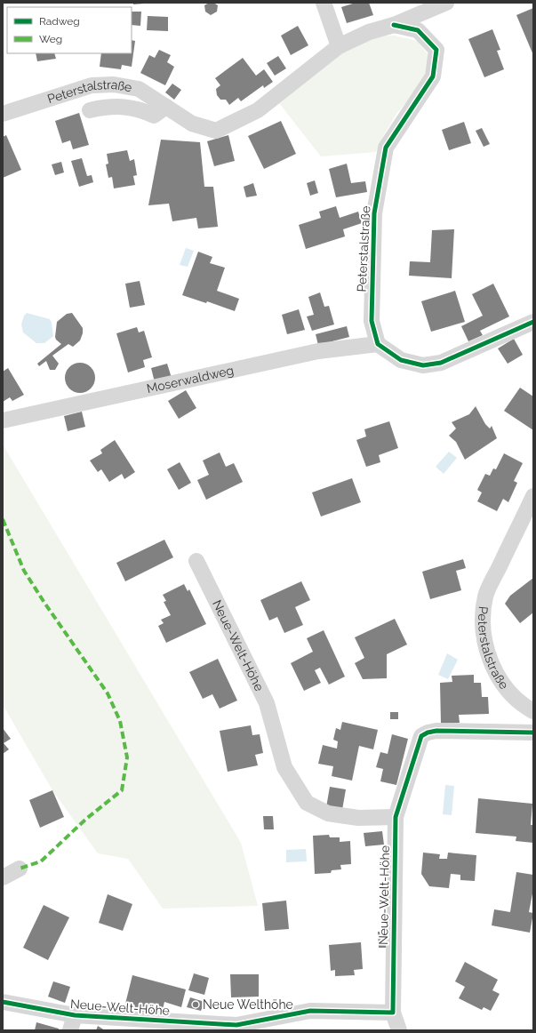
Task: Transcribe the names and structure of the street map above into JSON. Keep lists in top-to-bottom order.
{
  "streets": {
    "street": ["Peterstalstraße", "Moserwaldweg", "Neue-Welt-Höhe"]
  },
  "crossings": [
    ["Peterstalstraße", "Moserwaldweg"]
  ],
  "places": ["Neue Welthöhe"],
  "legend": ["Radweg", "Weg"]
}
